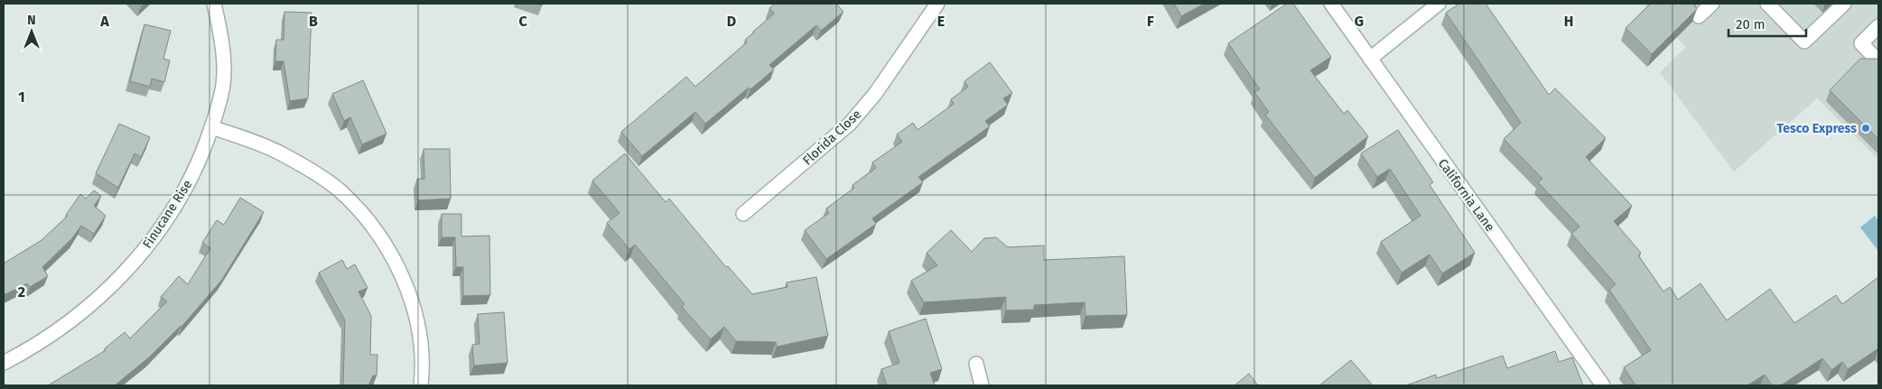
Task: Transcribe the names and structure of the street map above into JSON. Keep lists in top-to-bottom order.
{
  "streets": {
    "street": ["Florida Close", "California Lane", "Finucane Rise"]
  },
  "places": ["Tesco Express"],
  "scale_bar": "20 m",
  "north": "top",
  "grid": {
    "columns": [
      "A",
      "B",
      "C",
      "D",
      "E",
      "F",
      "G",
      "H"
    ],
    "rows": ["1", "2"]
  }
}
